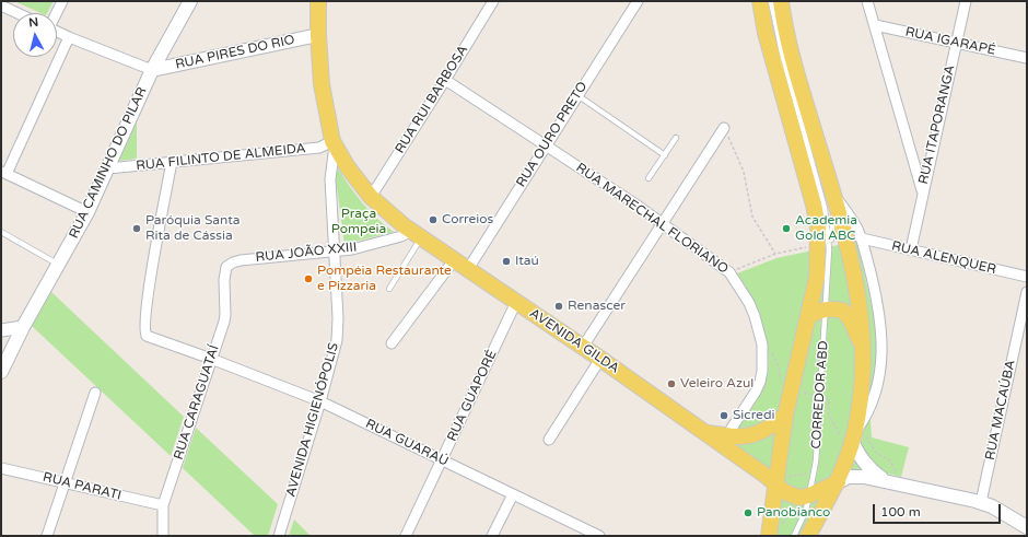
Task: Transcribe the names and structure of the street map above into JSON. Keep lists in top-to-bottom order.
{
  "streets": {
    "main road": [
      "RUA PIRES DO RIO",
      "RUA CAMINHO DO PILAR",
      "AVENIDA GILDA",
      "AVENIDA HIGIENÓPOLIS"
    ],
    "street": [
      "RUA IGARAPÉ",
      "RUA RUI BARBOSA",
      "RUA ITAPORANGA",
      "RUA OURO PRETO",
      "RUA FILINTO DE ALMEIDA",
      "RUA MARECHAL FLORIANO",
      "RUA JOÃO XXIII",
      "RUA ALENQUER",
      "RUA GUAPORÉ",
      "RUA CARAGUATAÍ",
      "RUA MACAÚBA",
      "RUA GUARAÚ",
      "RUA PARATI"
    ],
    "lane": ["CORREDOR ABD"]
  },
  "crossings": [
    ["RUA IGARAPÉ", "RUA ITAPORANGA"],
    ["RUA PIRES DO RIO", "RUA CAMINHO DO PILAR"],
    ["RUA PIRES DO RIO", "AVENIDA HIGIENÓPOLIS"],
    ["RUA RUI BARBOSA", "RUA MARECHAL FLORIANO"],
    ["RUA RUI BARBOSA", "AVENIDA GILDA"],
    ["RUA ITAPORANGA", "RUA ALENQUER"],
    ["RUA OURO PRETO", "RUA MARECHAL FLORIANO"],
    ["RUA OURO PRETO", "AVENIDA GILDA"],
    ["RUA FILINTO DE ALMEIDA", "RUA CAMINHO DO PILAR"],
    ["RUA FILINTO DE ALMEIDA", "AVENIDA GILDA"],
    ["RUA FILINTO DE ALMEIDA", "AVENIDA HIGIENÓPOLIS"],
    ["RUA FILINTO DE ALMEIDA", "RUA GUARAÚ"],
    ["RUA JOÃO XXIII", "AVENIDA GILDA"],
    ["RUA JOÃO XXIII", "RUA CARAGUATAÍ"],
    ["RUA JOÃO XXIII", "AVENIDA HIGIENÓPOLIS"],
    ["AVENIDA GILDA", "CORREDOR ABD"],
    ["AVENIDA GILDA", "RUA GUAPORÉ"],
    ["AVENIDA GILDA", "AVENIDA HIGIENÓPOLIS"],
    ["RUA GUAPORÉ", "RUA GUARAÚ"],
    ["RUA CARAGUATAÍ", "RUA GUARAÚ"],
    ["RUA CARAGUATAÍ", "RUA PARATI"],
    ["AVENIDA HIGIENÓPOLIS", "RUA GUARAÚ"]
  ],
  "parks": ["Praça Pompeia"],
  "places": [
    "Correios",
    "Paróquia Santa Rita de Cássia",
    "Academia Gold ABC",
    "Itaú",
    "Pompéia Restaurante e Pizzaria",
    "Renascer",
    "Veleiro Azul",
    "Sicredi",
    "Panobianco"
  ],
  "scale_bar": "100 m",
  "north": "top"
}
